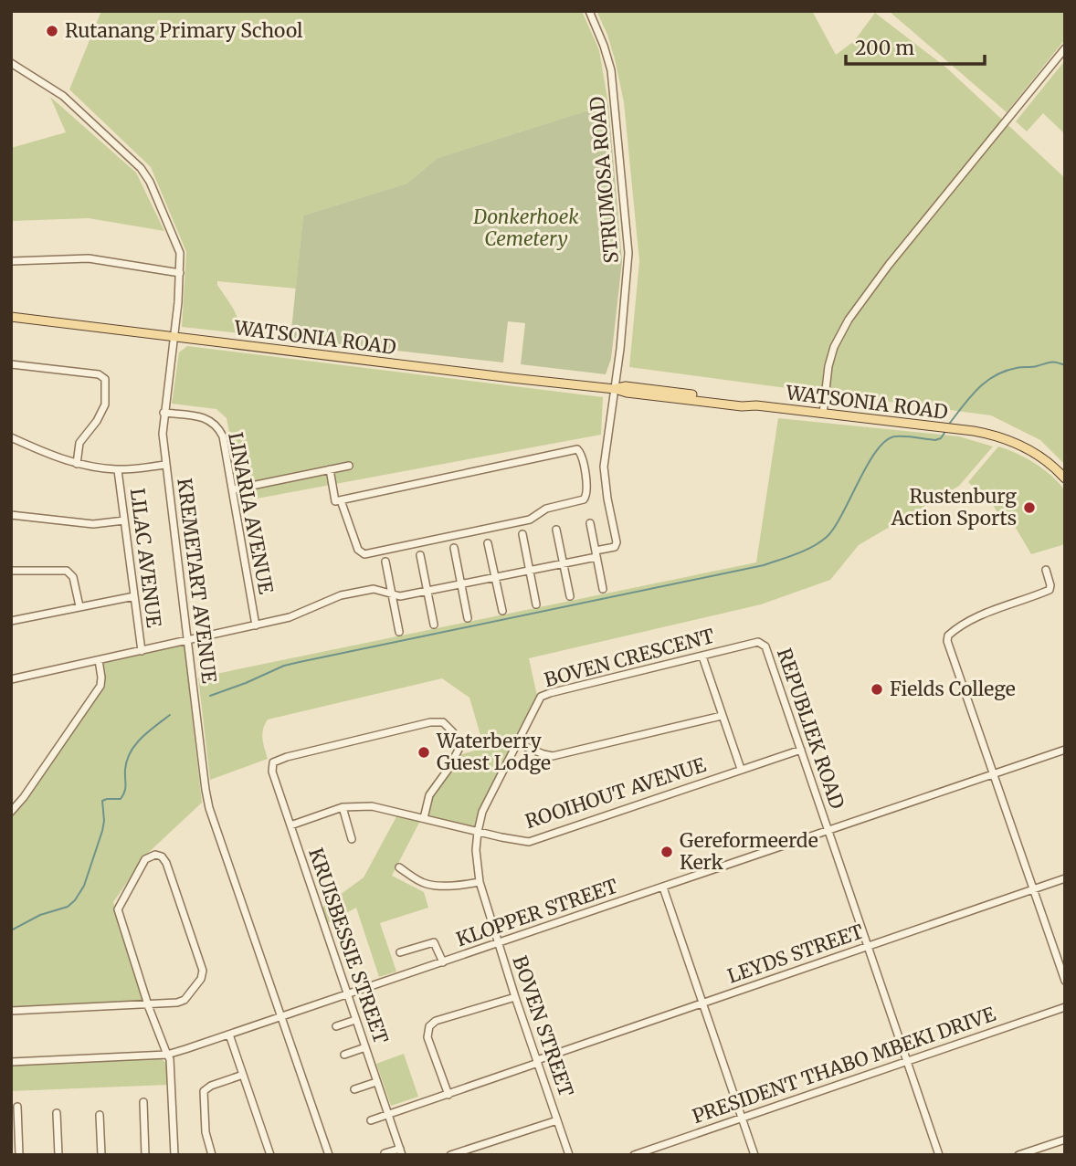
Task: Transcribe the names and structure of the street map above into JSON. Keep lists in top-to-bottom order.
{
  "streets": {
    "main road": ["WATSONIA ROAD"],
    "street": [
      "STRUMOSA ROAD",
      "LINARIA AVENUE",
      "LILAC AVENUE",
      "KREMETART AVENUE",
      "BOVEN CRESCENT",
      "REPUBLIEK ROAD",
      "ROOIHOUT AVENUE",
      "KLOPPER STREET",
      "KRUISBESSIE STREET",
      "LEYDS STREET",
      "BOVEN STREET",
      "PRESIDENT THABO MBEKI DRIVE"
    ]
  },
  "crossings": [
    ["STRUMOSA ROAD", "WATSONIA ROAD"],
    ["WATSONIA ROAD", "KREMETART AVENUE"],
    ["LINARIA AVENUE", "KREMETART AVENUE"],
    ["KREMETART AVENUE", "KLOPPER STREET"],
    ["BOVEN CRESCENT", "REPUBLIEK ROAD"],
    ["BOVEN CRESCENT", "ROOIHOUT AVENUE"],
    ["BOVEN CRESCENT", "BOVEN STREET"],
    ["REPUBLIEK ROAD", "ROOIHOUT AVENUE"],
    ["REPUBLIEK ROAD", "KLOPPER STREET"],
    ["REPUBLIEK ROAD", "LEYDS STREET"],
    ["REPUBLIEK ROAD", "PRESIDENT THABO MBEKI DRIVE"],
    ["ROOIHOUT AVENUE", "KRUISBESSIE STREET"],
    ["ROOIHOUT AVENUE", "BOVEN STREET"],
    ["KLOPPER STREET", "KRUISBESSIE STREET"],
    ["KLOPPER STREET", "BOVEN STREET"],
    ["KRUISBESSIE STREET", "LEYDS STREET"],
    ["LEYDS STREET", "BOVEN STREET"]
  ],
  "parks": ["Donkerhoek Cemetery"],
  "places": [
    "Rutanang Primary School",
    "Rustenburg Action Sports",
    "Fields College",
    "Waterberry Guest Lodge",
    "Gereformeerde Kerk"
  ],
  "scale_bar": "200 m"
}
